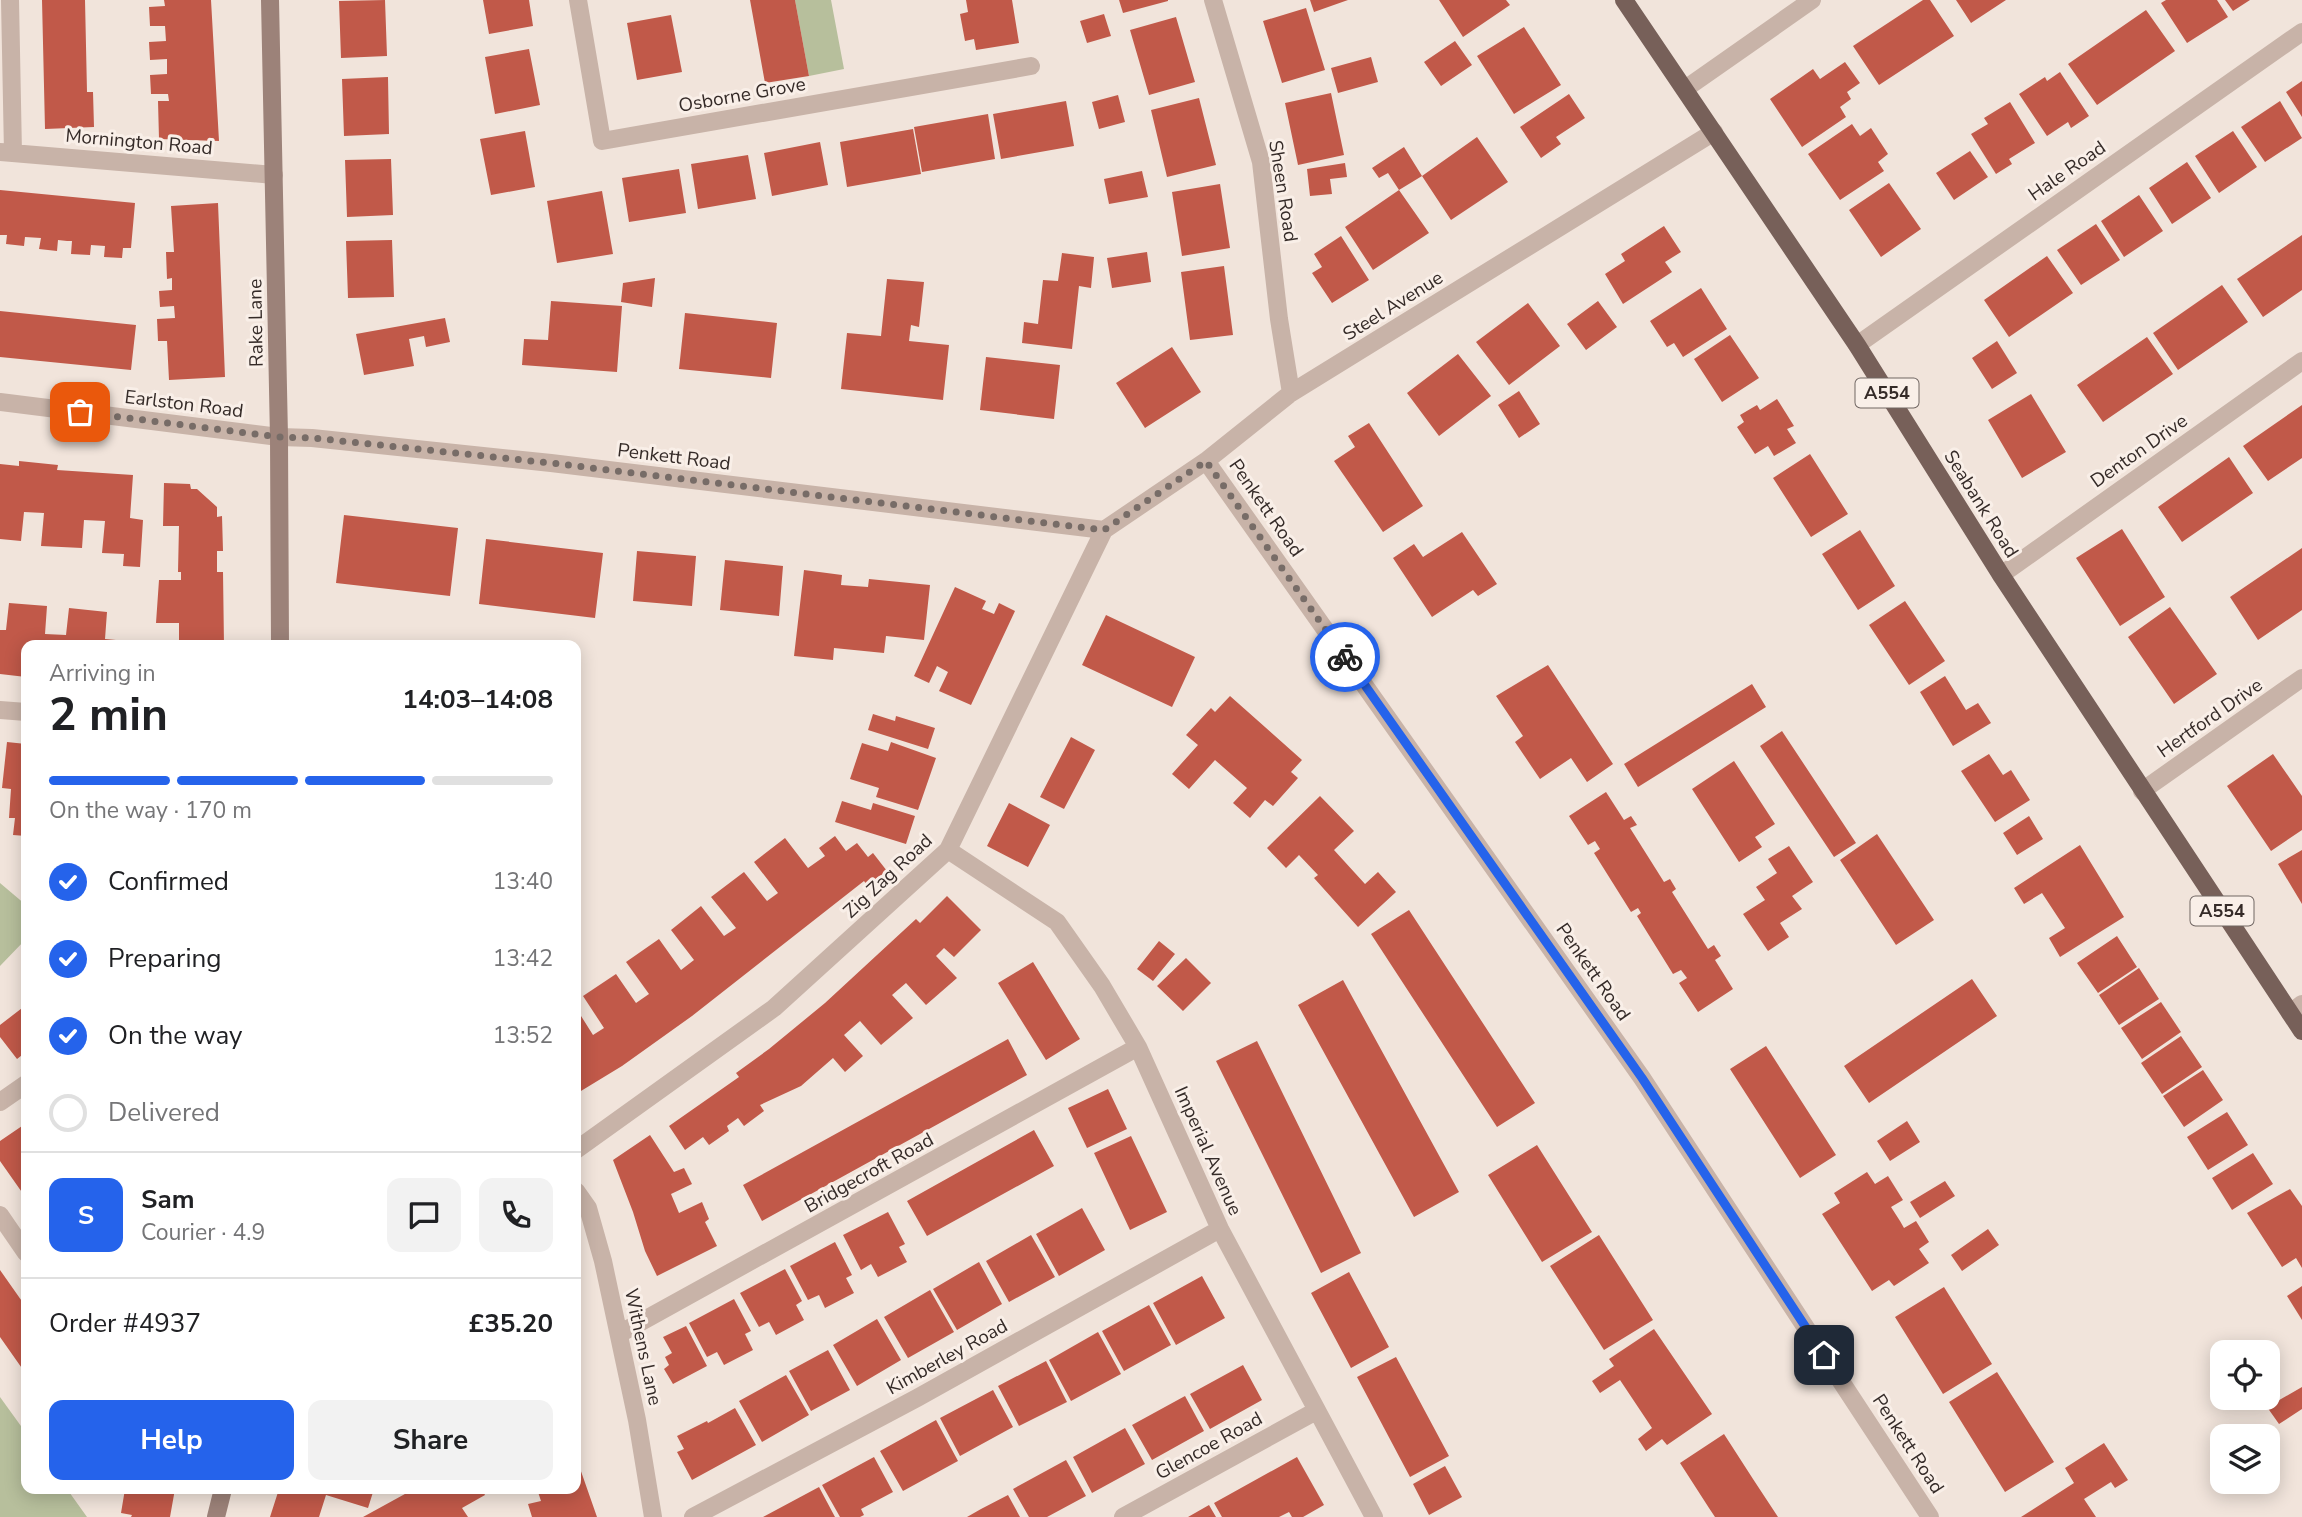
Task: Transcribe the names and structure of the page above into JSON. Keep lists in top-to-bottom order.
{
  "streets": {
    "main road": ["Rake Lane", "A554", "Seabank Road"],
    "street": [
      "Osborne Grove",
      "Mornington Road",
      "Hale Road",
      "Sheen Road",
      "Steel Avenue",
      "Earlston Road",
      "Denton Drive",
      "Penkett Road",
      "Hertford Drive",
      "Zig Zag Road",
      "Imperial Avenue",
      "Bridgecroft Road",
      "Withens Lane",
      "Kimberley Road",
      "Glencoe Road"
    ]
  },
  "crossings": [
    ["Mornington Road", "Rake Lane"],
    ["Hale Road", "Seabank Road"],
    ["Sheen Road", "Steel Avenue"],
    ["Steel Avenue", "Penkett Road"],
    ["Steel Avenue", "Seabank Road"],
    ["Steel Avenue", "Zig Zag Road"],
    ["Rake Lane", "Earlston Road"],
    ["Rake Lane", "Penkett Road"],
    ["Earlston Road", "Penkett Road"],
    ["Denton Drive", "Seabank Road"],
    ["Penkett Road", "Zig Zag Road"],
    ["Seabank Road", "Hertford Drive"],
    ["Zig Zag Road", "Imperial Avenue"],
    ["Imperial Avenue", "Bridgecroft Road"],
    ["Imperial Avenue", "Kimberley Road"],
    ["Imperial Avenue", "Glencoe Road"],
    ["Bridgecroft Road", "Withens Lane"]
  ],
  "page": {
    "heading": ["2 min", "Arriving in", "14:03–14:08"],
    "panel": [
      "Sam",
      "Courier · 4.9",
      "Order #4937",
      "£35.20"
    ],
    "bar": "On the way · 170 m",
    "list": [
      ["Confirmed", "13:40"],
      ["Preparing", "13:42"],
      ["On the way", "13:52"],
      "Delivered"
    ],
    "round": "S",
    "buttons": ["Help", "Share"]
  }
}
